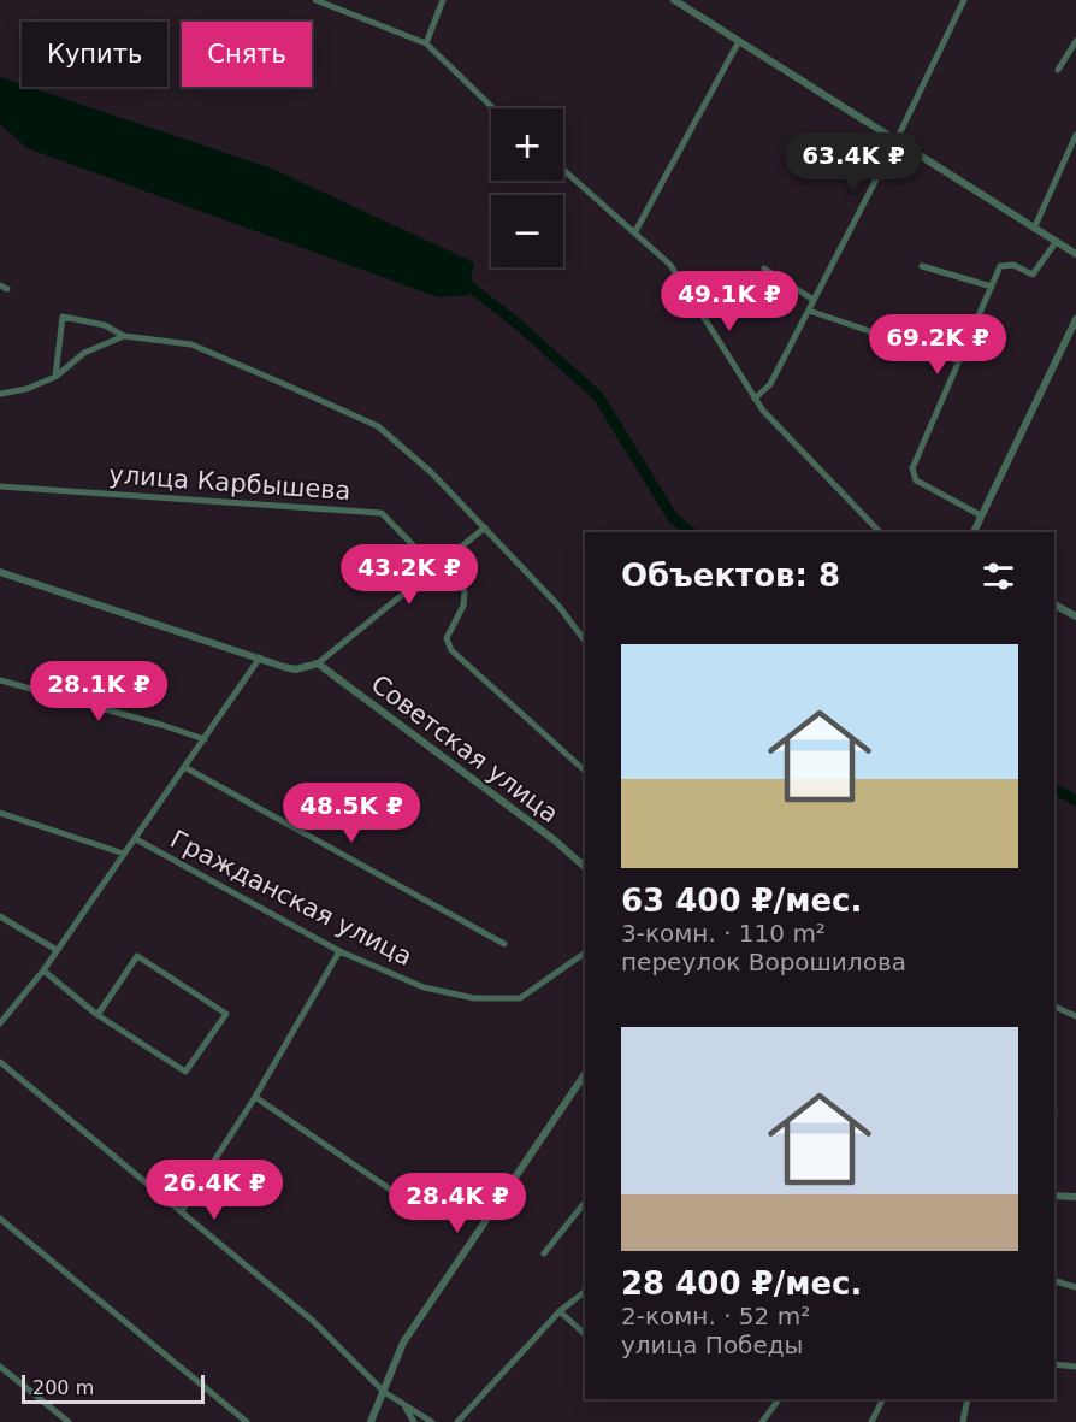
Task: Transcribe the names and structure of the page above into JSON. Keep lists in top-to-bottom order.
{
  "streets": {
    "street": ["улица Карбышева", "Советская улица", "Гражданская улица"]
  },
  "scale_bar": "200 m",
  "page": {
    "chip": ["Купить", "Снять"],
    "map_buttons": ["+", "−"],
    "price": [
      "63.4K ₽",
      "49.1K ₽",
      "69.2K ₽",
      "43.2K ₽",
      "28.1K ₽",
      "48.5K ₽",
      "26.4K ₽",
      "28.4K ₽"
    ],
    "heading": "Объектов: 8",
    "list": [
      {
        "name": "63 400 ₽/мес.",
        "note": "3-комн. · 110 m² · переулок Ворошилова"
      },
      {
        "name": "28 400 ₽/мес.",
        "note": "2-комн. · 52 m² · улица Победы"
      }
    ],
    "scale": "200 m"
  }
}
